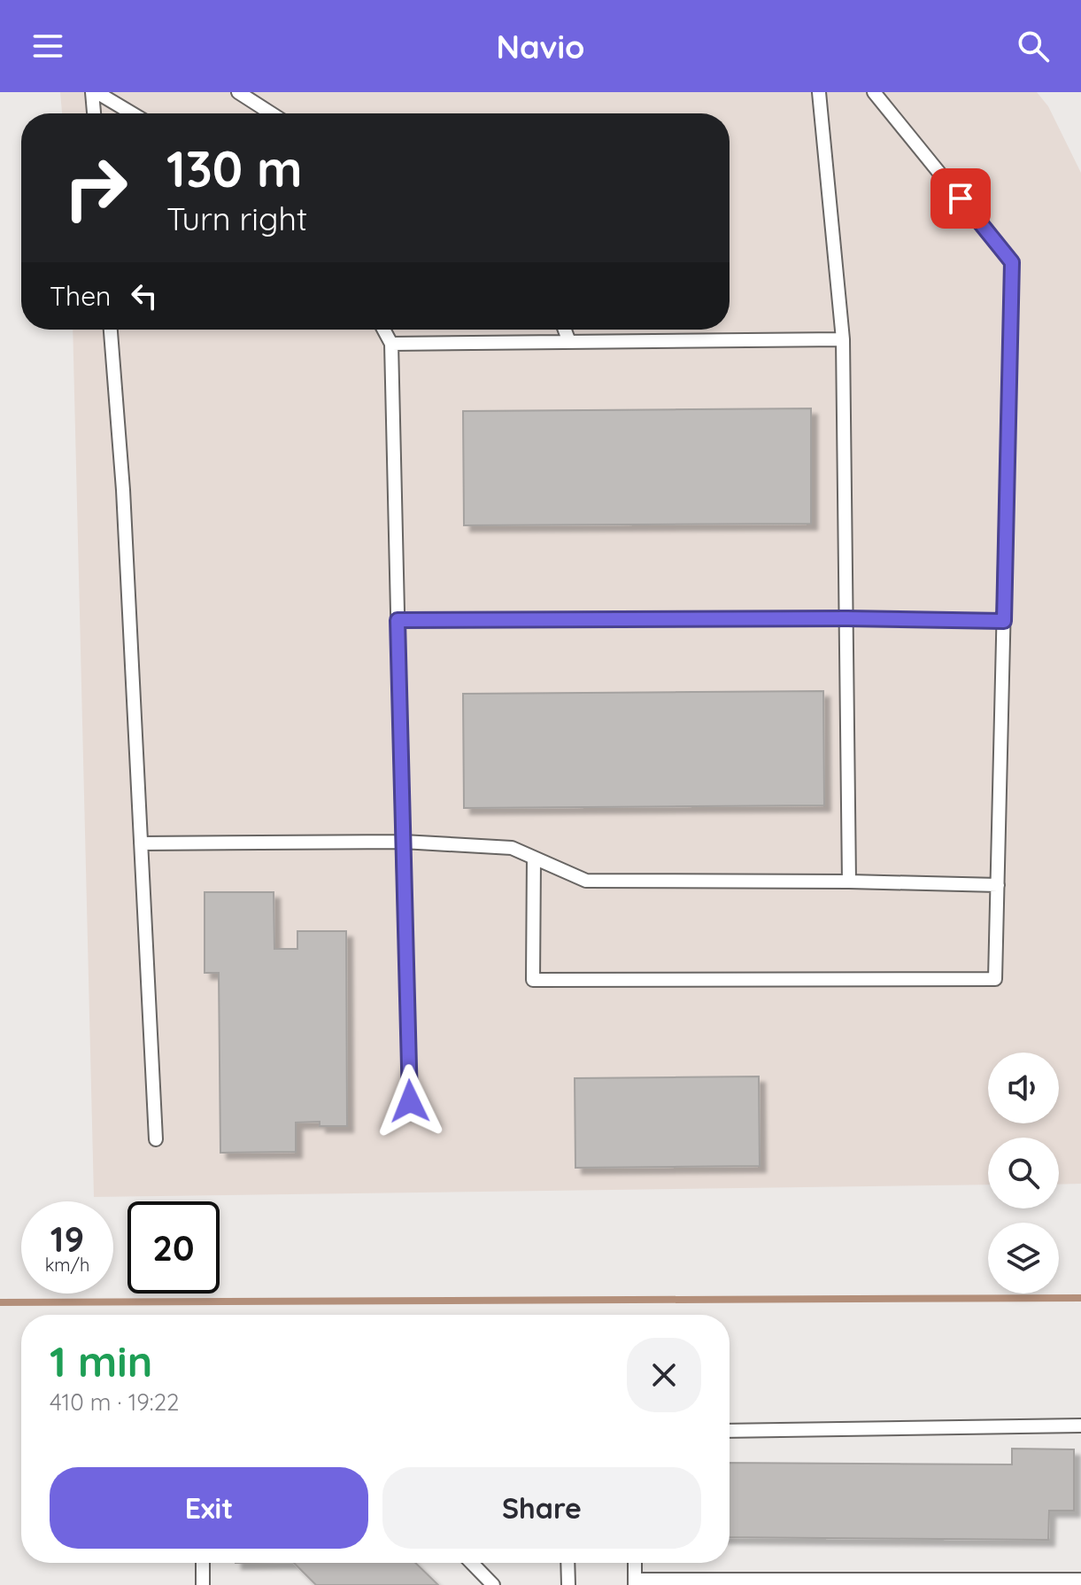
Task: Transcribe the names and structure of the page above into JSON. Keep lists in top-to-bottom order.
{
  "page": {
    "header": "Navio",
    "turn": ["130 m", "Turn right"],
    "then": "Then",
    "speed": "19 km/h",
    "limit": "20",
    "heading": ["1 min", "410 m · 19:22"],
    "buttons": ["Exit", "Share"]
  }
}
